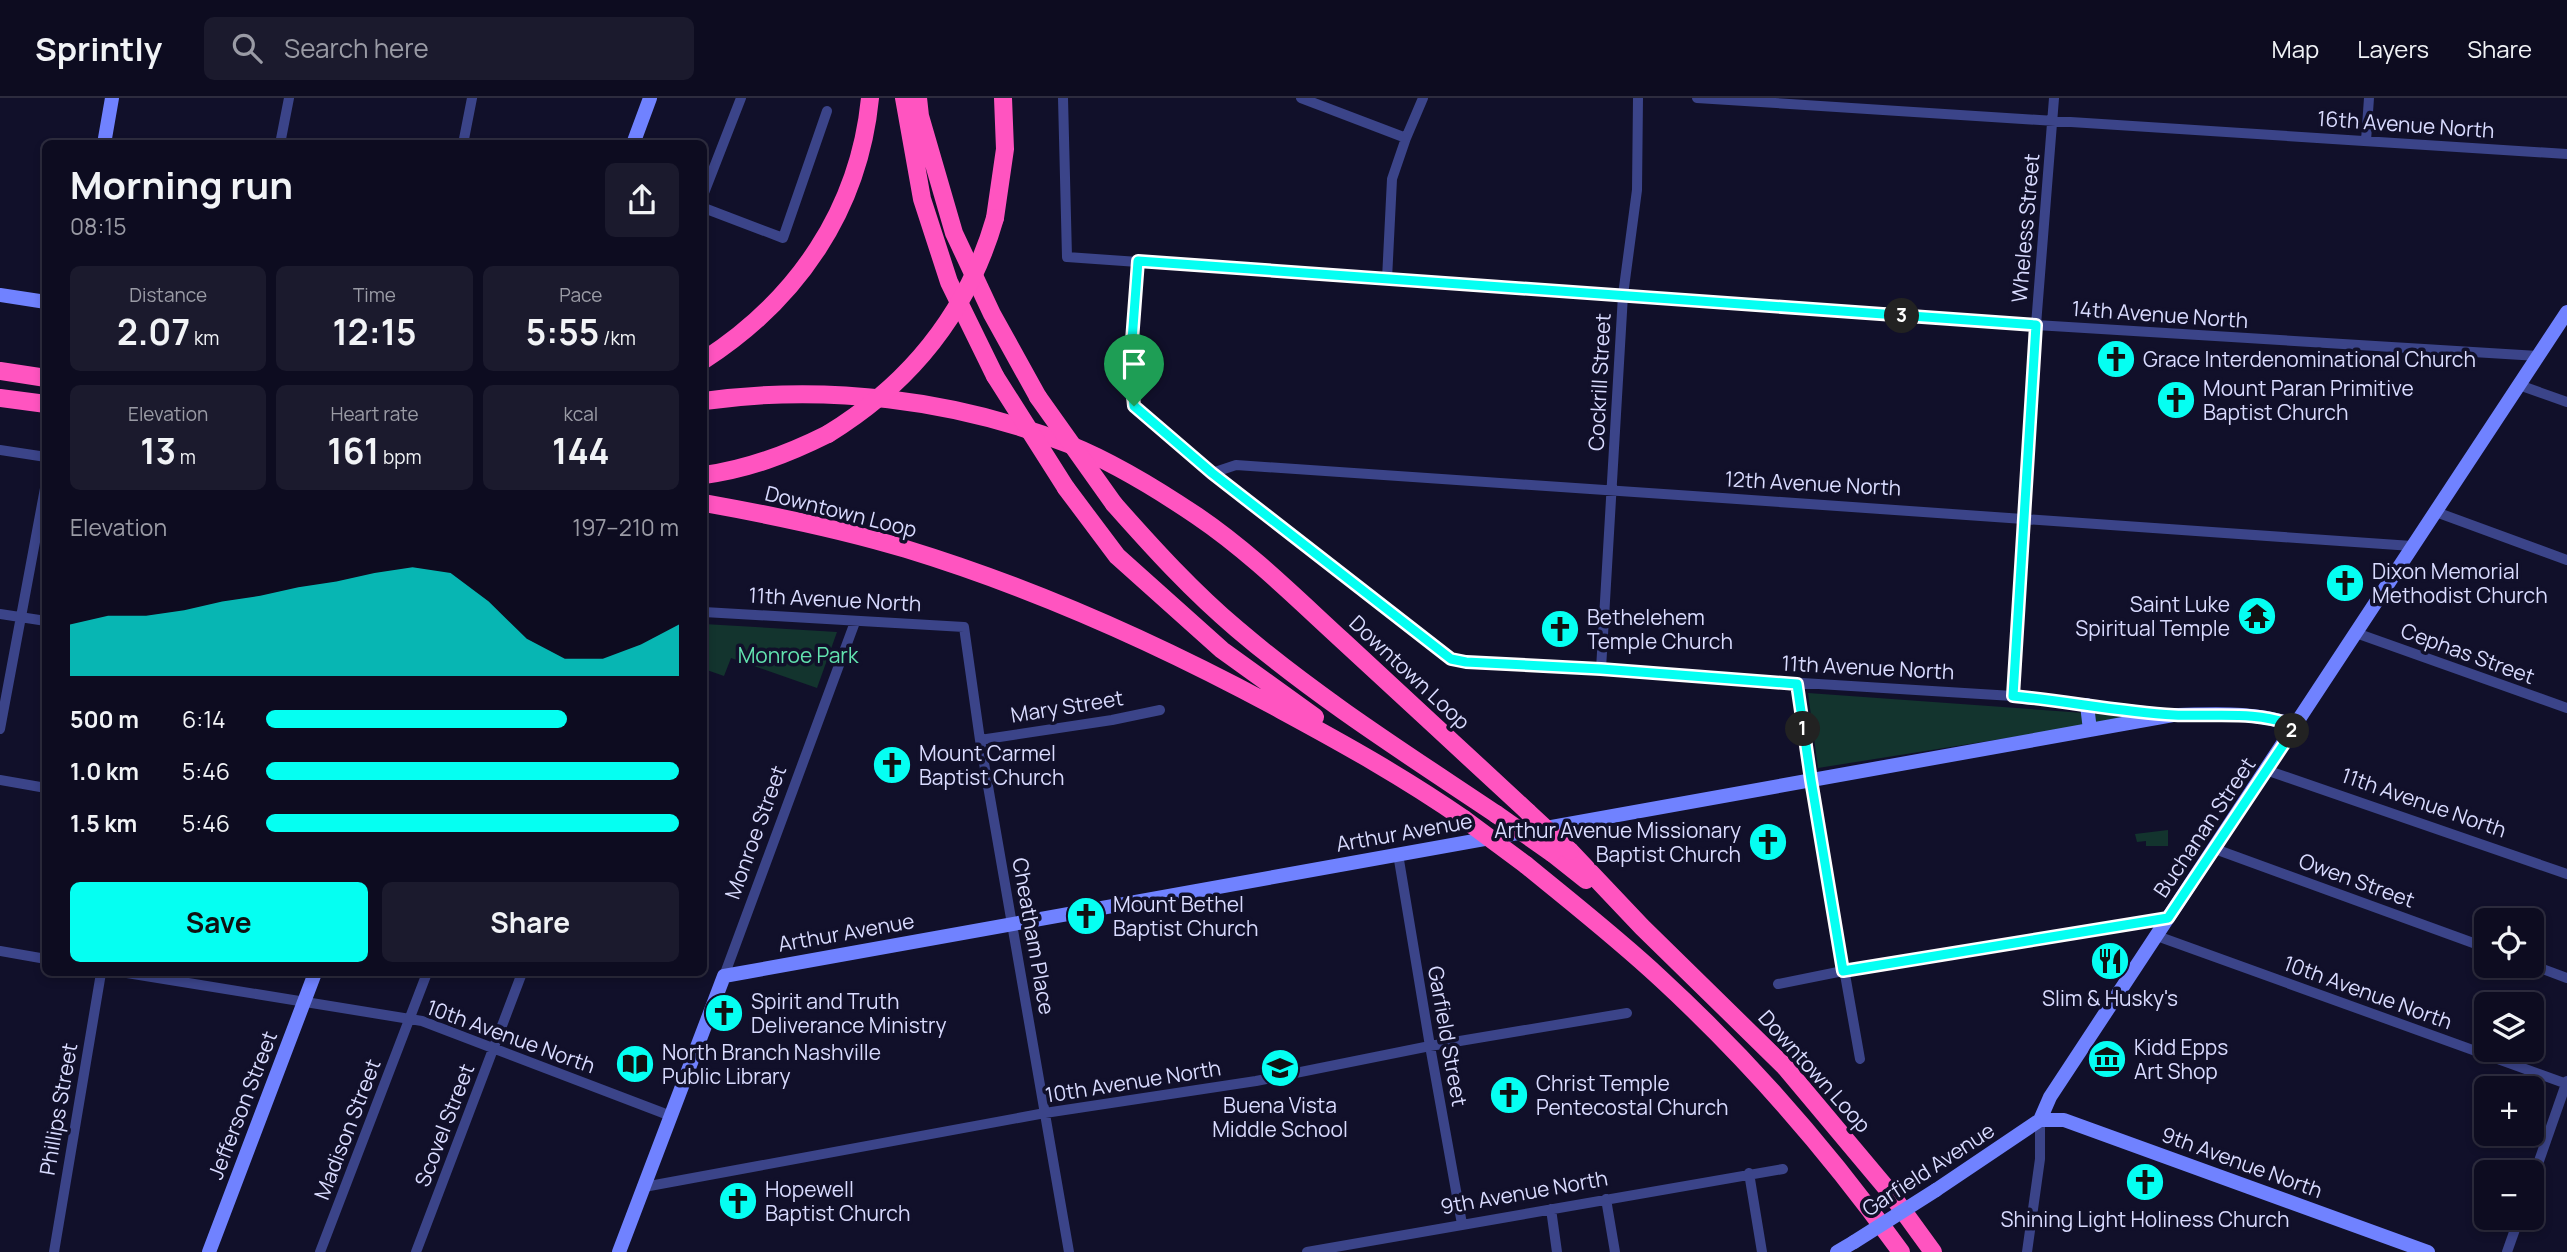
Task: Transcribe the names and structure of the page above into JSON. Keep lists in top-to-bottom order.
{
  "streets": {
    "highway": ["Downtown Loop"],
    "street": [
      "16th Avenue North",
      "Wheless Street",
      "14th Avenue North",
      "Cockrill Street",
      "12th Avenue North",
      "11th Avenue North",
      "Cephas Street",
      "Mary Street",
      "Buchanan Street",
      "Monroe Street",
      "Arthur Avenue",
      "Owen Street",
      "Cheatham Place",
      "10th Avenue North",
      "Garfield Street",
      "Jefferson Street",
      "Phillips Street",
      "Scovel Street",
      "Madison Street",
      "9th Avenue North",
      "Garfield Avenue"
    ]
  },
  "crossings": [
    ["16th Avenue North", "Wheless Street"],
    ["Wheless Street", "14th Avenue North"],
    ["Wheless Street", "12th Avenue North"],
    ["Wheless Street", "11th Avenue North"],
    ["14th Avenue North", "Cockrill Street"],
    ["14th Avenue North", "11th Avenue North"],
    ["14th Avenue North", "Buchanan Street"],
    ["Cockrill Street", "12th Avenue North"],
    ["Cockrill Street", "11th Avenue North"],
    ["12th Avenue North", "11th Avenue North"],
    ["12th Avenue North", "Buchanan Street"],
    ["11th Avenue North", "Buchanan Street"],
    ["11th Avenue North", "Monroe Street"],
    ["11th Avenue North", "Arthur Avenue"],
    ["11th Avenue North", "Cheatham Place"],
    ["Cephas Street", "Buchanan Street"],
    ["Mary Street", "Cheatham Place"],
    ["Buchanan Street", "Owen Street"],
    ["Buchanan Street", "10th Avenue North"],
    ["Buchanan Street", "9th Avenue North"],
    ["Buchanan Street", "Garfield Avenue"],
    ["Monroe Street", "Arthur Avenue"],
    ["Monroe Street", "10th Avenue North"],
    ["Arthur Avenue", "Cheatham Place"],
    ["Arthur Avenue", "Garfield Street"],
    ["Cheatham Place", "10th Avenue North"],
    ["10th Avenue North", "Garfield Street"],
    ["10th Avenue North", "Jefferson Street"],
    ["10th Avenue North", "Scovel Street"],
    ["10th Avenue North", "Madison Street"],
    ["Garfield Street", "9th Avenue North"],
    ["9th Avenue North", "Garfield Avenue"]
  ],
  "parks": ["Monroe Park"],
  "places": {
    "church": [
      "Grace Interdenominational Church",
      "Mount Paran Primitive Baptist Church",
      "Dixon Memorial Methodist Church",
      "Bethelehem Temple Church",
      "Mount Carmel Baptist Church",
      "Arthur Avenue Missionary Baptist Church",
      "Mount Bethel Baptist Church",
      "Spirit and Truth Deliverance Ministry",
      "Christ Temple Pentecostal Church",
      "Shining Light Holiness Church",
      "Hopewell Baptist Church"
    ],
    "temple": ["Saint Luke Spiritual Temple"],
    "restaurant": ["Slim & Husky's"],
    "museum": ["Kidd Epps Art Shop"],
    "library": ["North Branch Nashville Public Library"],
    "school or university": ["Buena Vista Middle School"]
  },
  "page": {
    "header": "Sprintly",
    "search": "Search here",
    "nav": ["Map", "Layers", "Share"],
    "heading": ["Morning run", "08:15"],
    "stats": [
      ["Distance", "2.07 km"],
      ["Time", "12:15"],
      ["Pace", "5:55 /km"],
      ["Elevation", "13 m"],
      ["Heart rate", "161 bpm"],
      ["kcal", "144"]
    ],
    "pins": ["3", "1", "2"],
    "chart": ["Elevation", "197–210 m"],
    "list": [
      {
        "name": "500 m",
        "note": "6:14"
      },
      {
        "name": "1.0 km",
        "note": "5:46"
      },
      {
        "name": "1.5 km",
        "note": "5:46"
      }
    ],
    "buttons": ["Save", "Share"],
    "map_buttons": ["+", "−"]
  }
}
